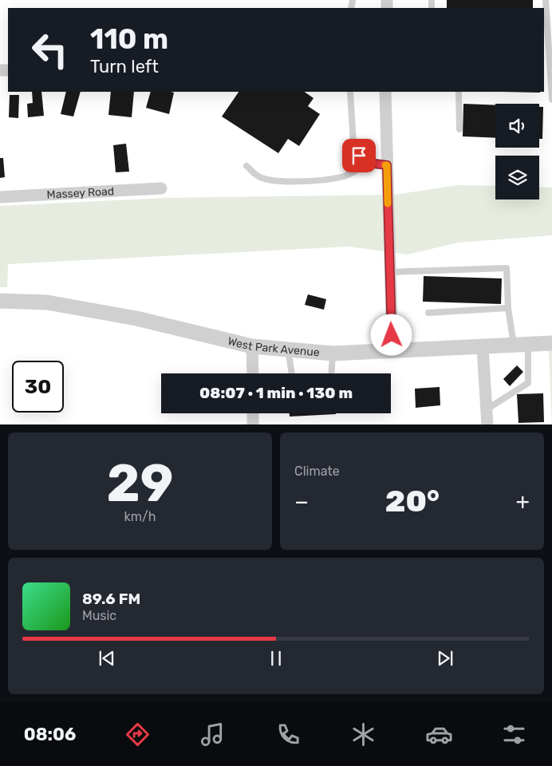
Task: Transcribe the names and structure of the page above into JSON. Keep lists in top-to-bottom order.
{
  "streets": {
    "street": ["Massey Road", "West Park Avenue"]
  },
  "page": {
    "turn": ["110 m", "Turn left"],
    "limit": "30",
    "trip": "08:07 · 1 min · 130 m",
    "tile": [
      ["29", "km/h"],
      "Climate"
    ],
    "heat": ["−", "20°", "+"],
    "song": ["89.6 FM", "Music"],
    "tabs": "08:06"
  }
}
